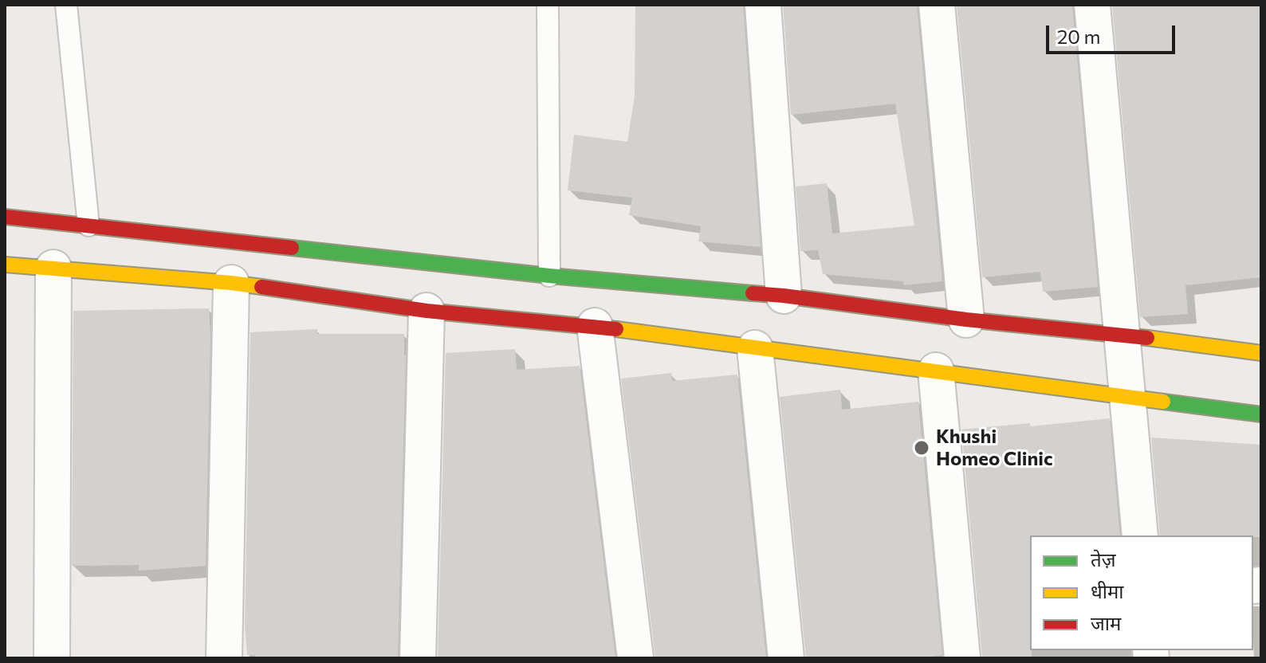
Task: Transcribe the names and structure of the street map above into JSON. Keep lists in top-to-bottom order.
{
  "places": ["Khushi Homeo Clinic"],
  "legend": ["तेज़", "धीमा", "जाम"],
  "scale_bar": "20 m"
}
